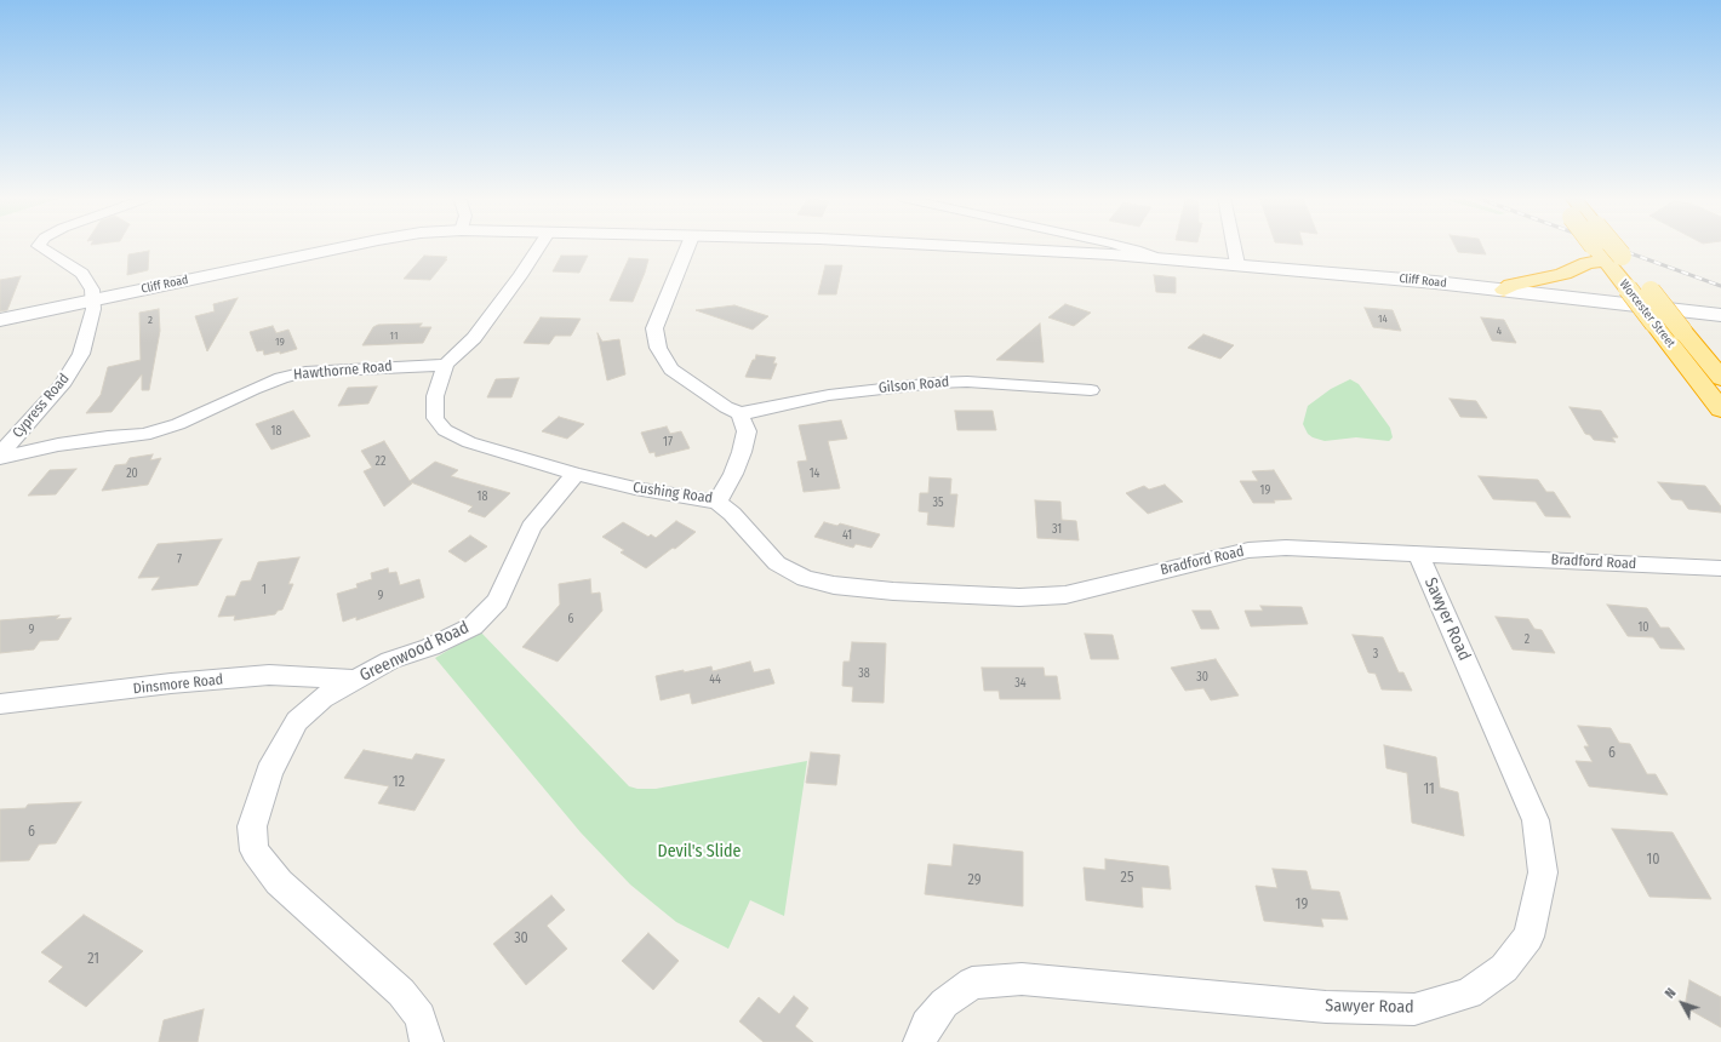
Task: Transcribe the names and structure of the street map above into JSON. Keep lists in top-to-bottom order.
{
  "streets": {
    "highway": ["Worcester Street"],
    "street": [
      "Cliff Road",
      "Hawthorne Road",
      "Gilson Road",
      "Cypress Road",
      "Cushing Road",
      "Bradford Road",
      "Sawyer Road",
      "Greenwood Road",
      "Dinsmore Road"
    ]
  },
  "crossings": [
    ["Cliff Road", "Cypress Road"],
    ["Hawthorne Road", "Cypress Road"],
    ["Hawthorne Road", "Cushing Road"],
    ["Gilson Road", "Cushing Road"],
    ["Cushing Road", "Bradford Road"],
    ["Cushing Road", "Greenwood Road"],
    ["Bradford Road", "Sawyer Road"],
    ["Greenwood Road", "Dinsmore Road"]
  ],
  "parks": ["Devil's Slide"],
  "house_numbers": [
    "14",
    "2",
    "4",
    "11",
    "19",
    "18",
    "17",
    "22",
    "20",
    "14",
    "19",
    "18",
    "35",
    "31",
    "41",
    "7",
    "1",
    "9",
    "6",
    "10",
    "9",
    "2",
    "3",
    "38",
    "30",
    "44",
    "34",
    "6",
    "12",
    "11",
    "6",
    "10",
    "25",
    "29",
    "19",
    "30",
    "21"
  ],
  "north": "top left"
}
